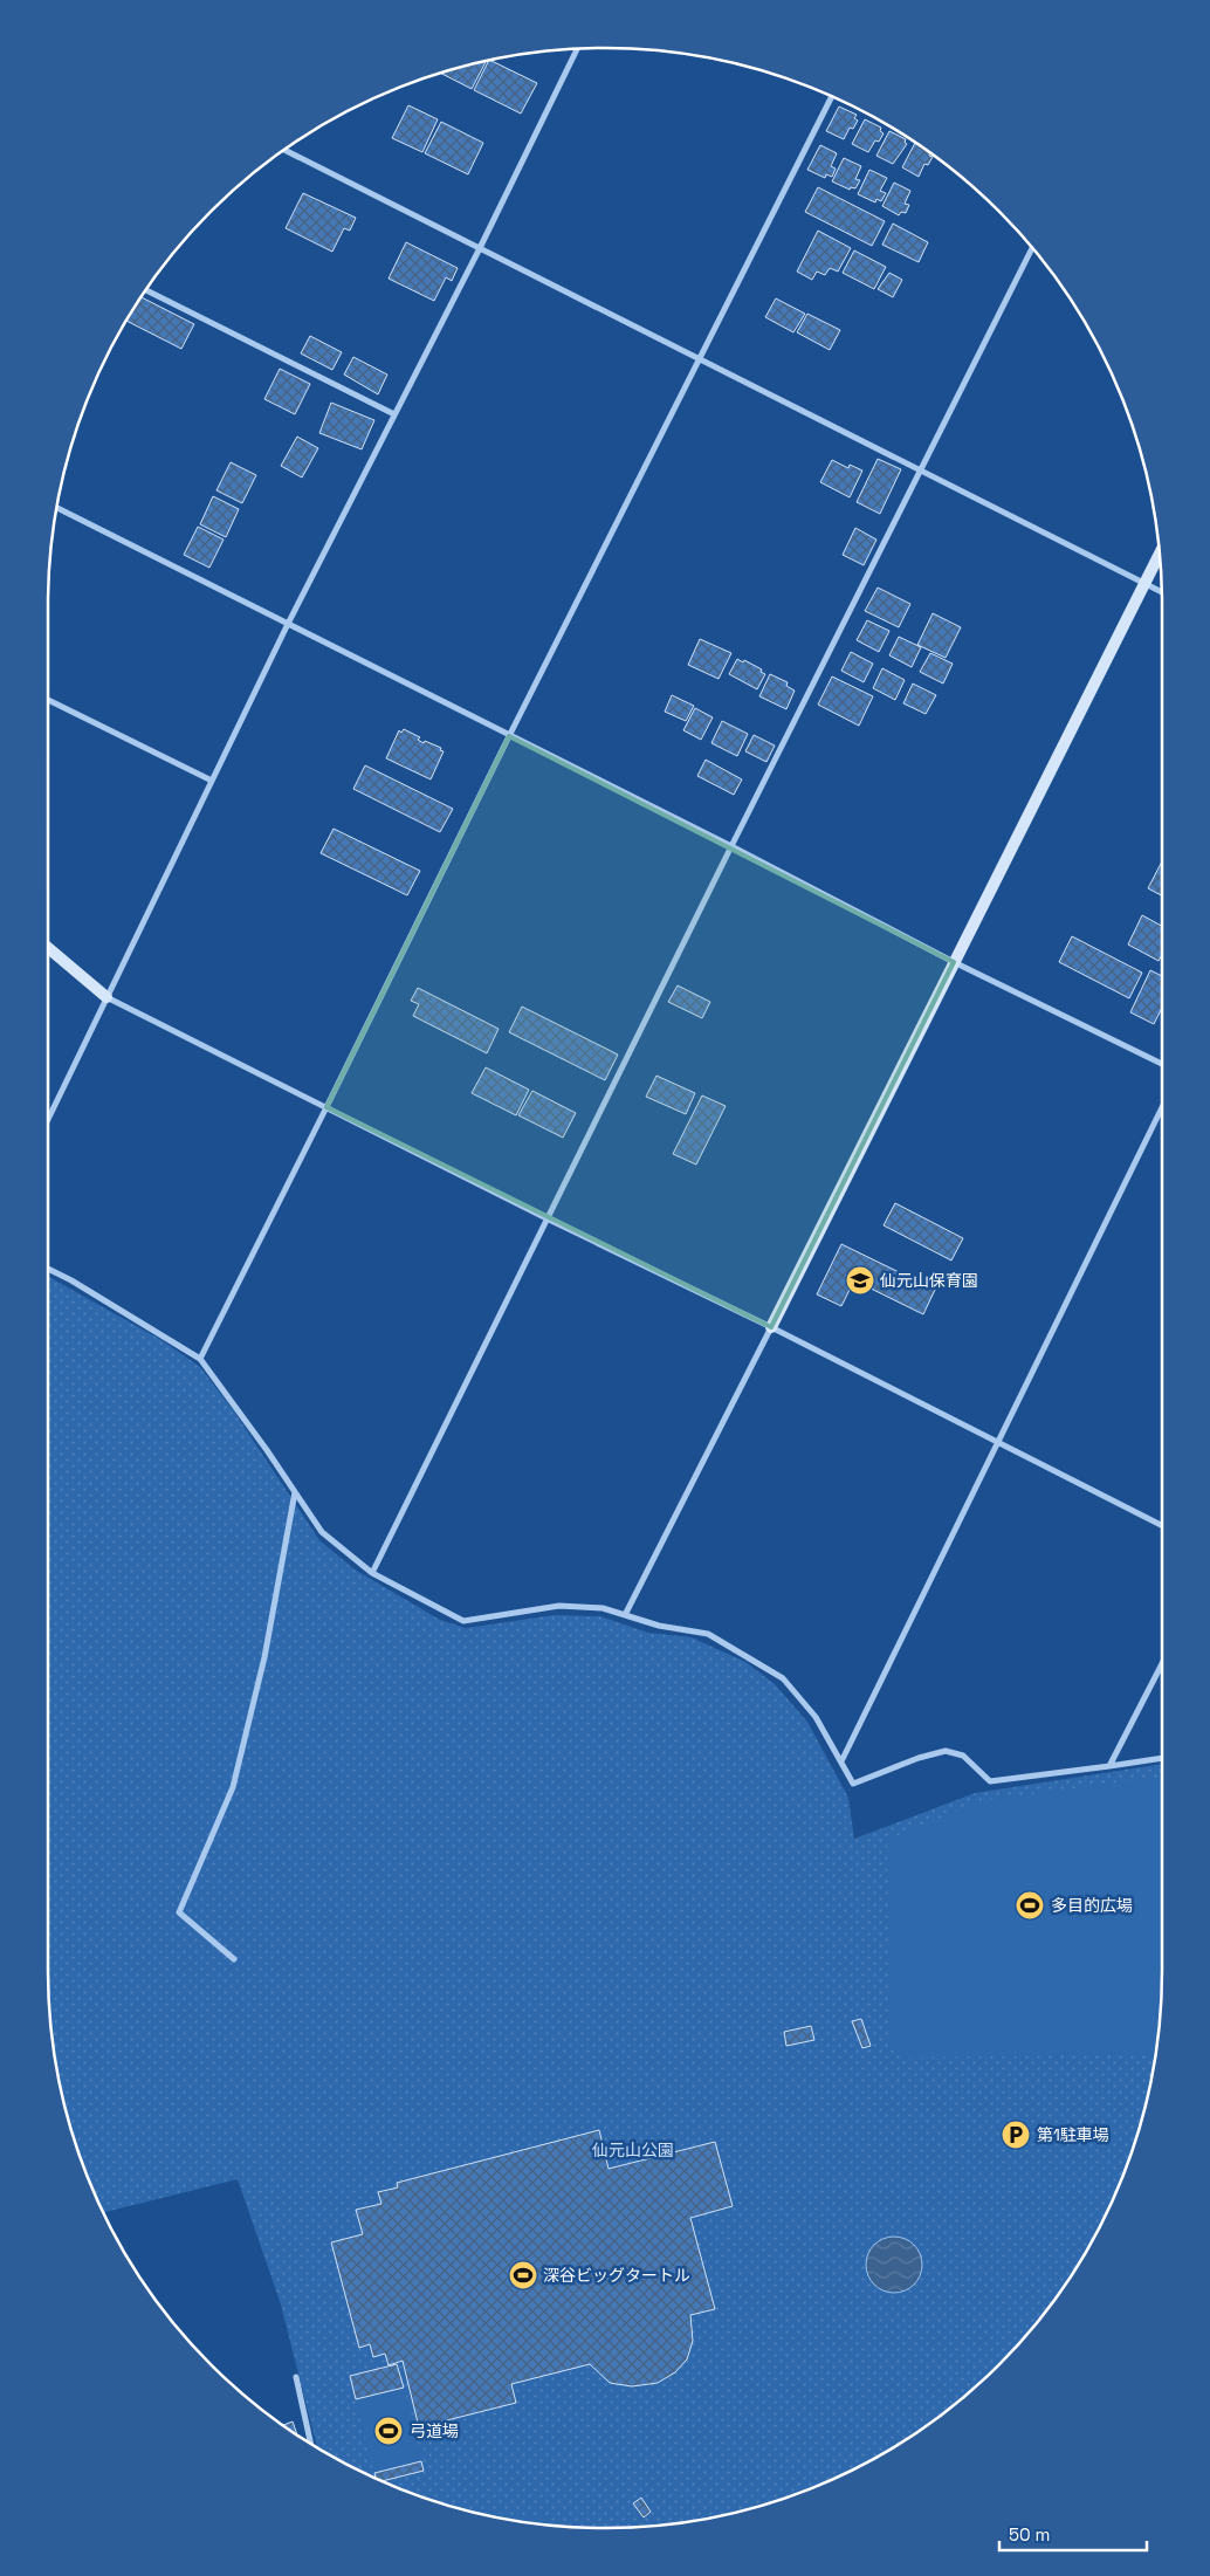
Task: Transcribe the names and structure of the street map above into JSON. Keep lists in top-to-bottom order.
{
  "parks": ["仙元山公園"],
  "places": {
    "school or university": ["仙元山保育園"],
    "sports": ["多目的広場", "深谷ビッグタートル", "弓道場"],
    "parking": ["第1駐車場"]
  },
  "scale_bar": "50 m"
}
